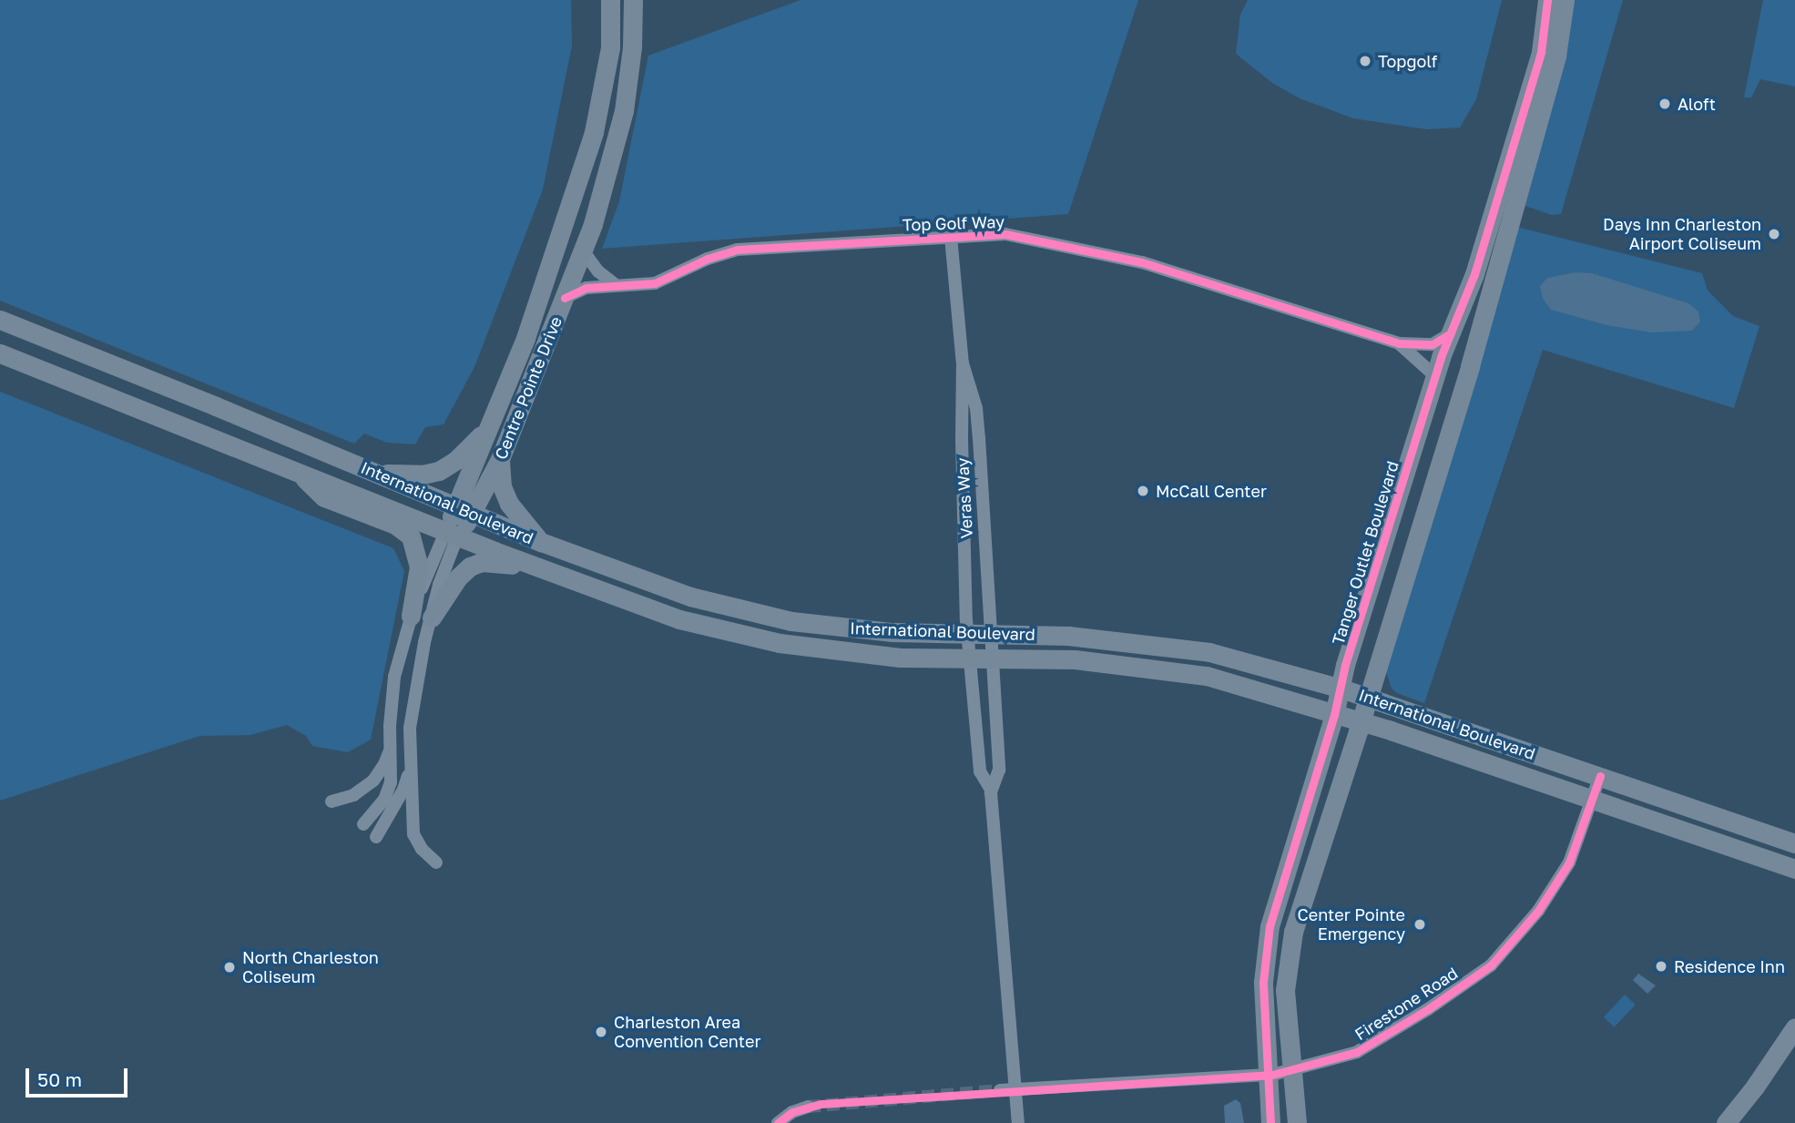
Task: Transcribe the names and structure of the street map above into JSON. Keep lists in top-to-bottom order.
{
  "streets": {
    "main road": ["Centre Pointe Drive", "International Boulevard", "Tanger Outlet Boulevard"],
    "street": ["Top Golf Way", "Veras Way", "Firestone Road"]
  },
  "crossings": [
    ["Top Golf Way", "Centre Pointe Drive"],
    ["Top Golf Way", "Veras Way"],
    ["Top Golf Way", "Tanger Outlet Boulevard"],
    ["Centre Pointe Drive", "International Boulevard"],
    ["Veras Way", "International Boulevard"],
    ["International Boulevard", "Tanger Outlet Boulevard"],
    ["International Boulevard", "Firestone Road"],
    ["Tanger Outlet Boulevard", "Firestone Road"]
  ],
  "places": [
    "Topgolf",
    "Aloft",
    "Days Inn Charleston Airport Coliseum",
    "McCall Center",
    "Center Pointe Emergency",
    "Residence Inn",
    "North Charleston Coliseum",
    "Charleston Area Convention Center"
  ],
  "scale_bar": "50 m"
}
